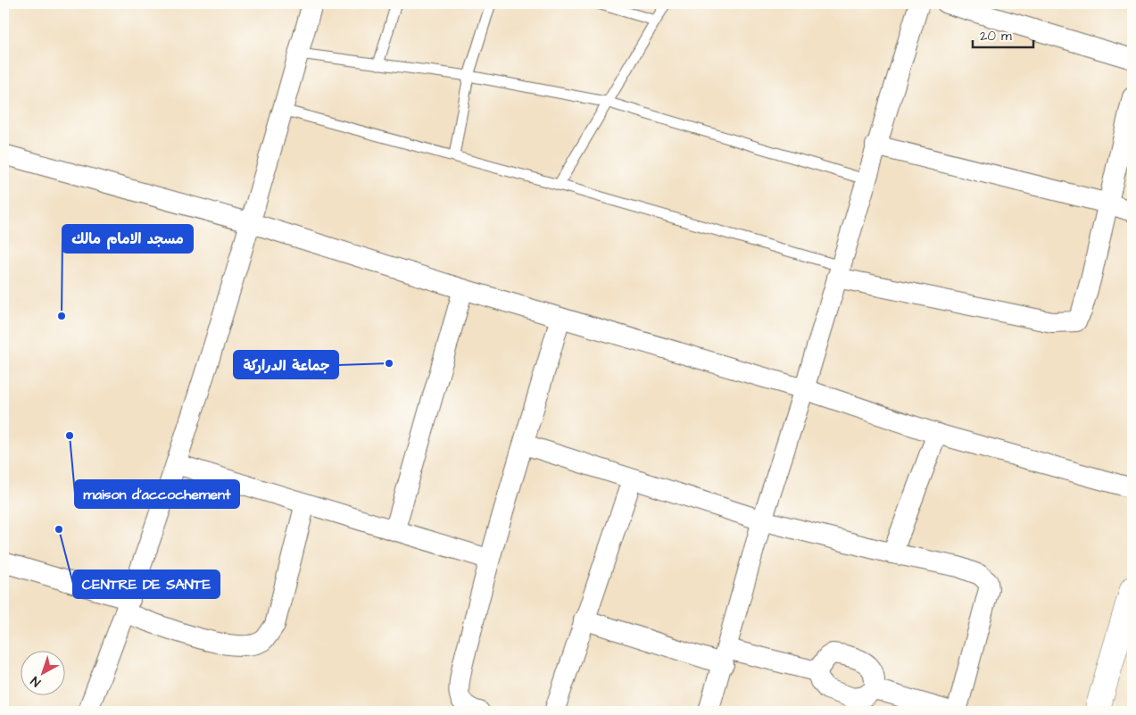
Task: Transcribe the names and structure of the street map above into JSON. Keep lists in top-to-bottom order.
{
  "places": [
    "مسجد الامام مالك",
    "جماعة الدراركة",
    "maison d'accochement",
    "CENTRE DE SANTE"
  ],
  "scale_bar": "20 m",
  "north": "bottom left"
}
